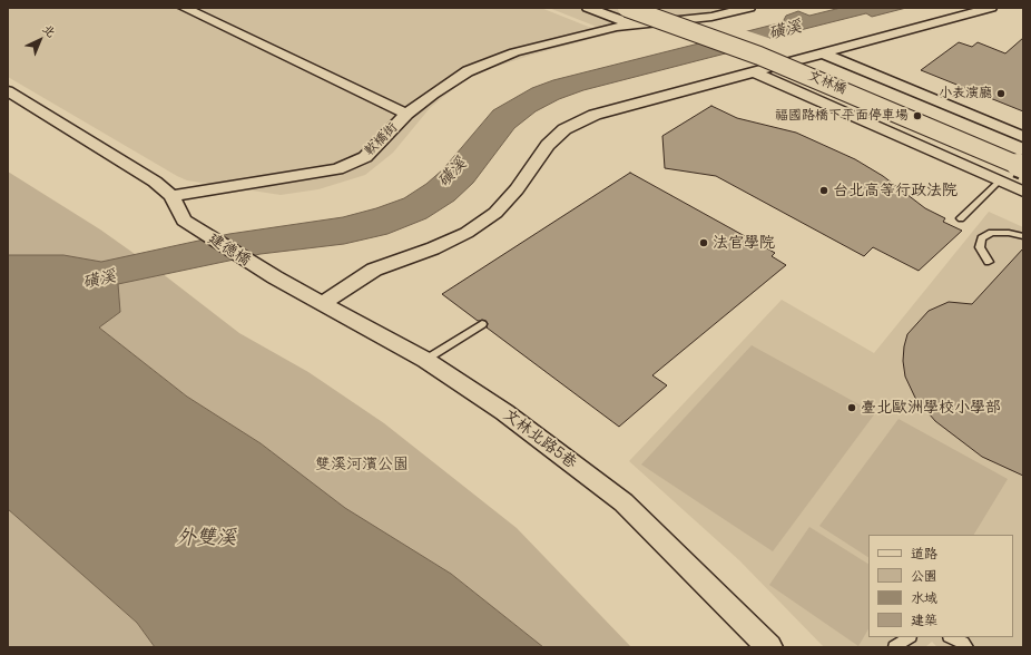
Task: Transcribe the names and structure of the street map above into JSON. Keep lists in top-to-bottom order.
{
  "streets": {
    "street": [
      "文林橋",
      "軟橋街",
      "建德橋",
      "文林北路5巷"
    ]
  },
  "crossings": [
    ["軟橋街", "建德橋"],
    ["建德橋", "文林北路5巷"]
  ],
  "water": ["磺溪", "外雙溪"],
  "parks": ["雙溪河濱公園"],
  "places": [
    "小表演廳",
    "福國路橋下平面停車場",
    "台北高等行政法院",
    "法官學院",
    "臺北歐洲學校小學部"
  ],
  "legend": [
    "道路",
    "公園",
    "水域",
    "建築"
  ],
  "north": "top right"
}
